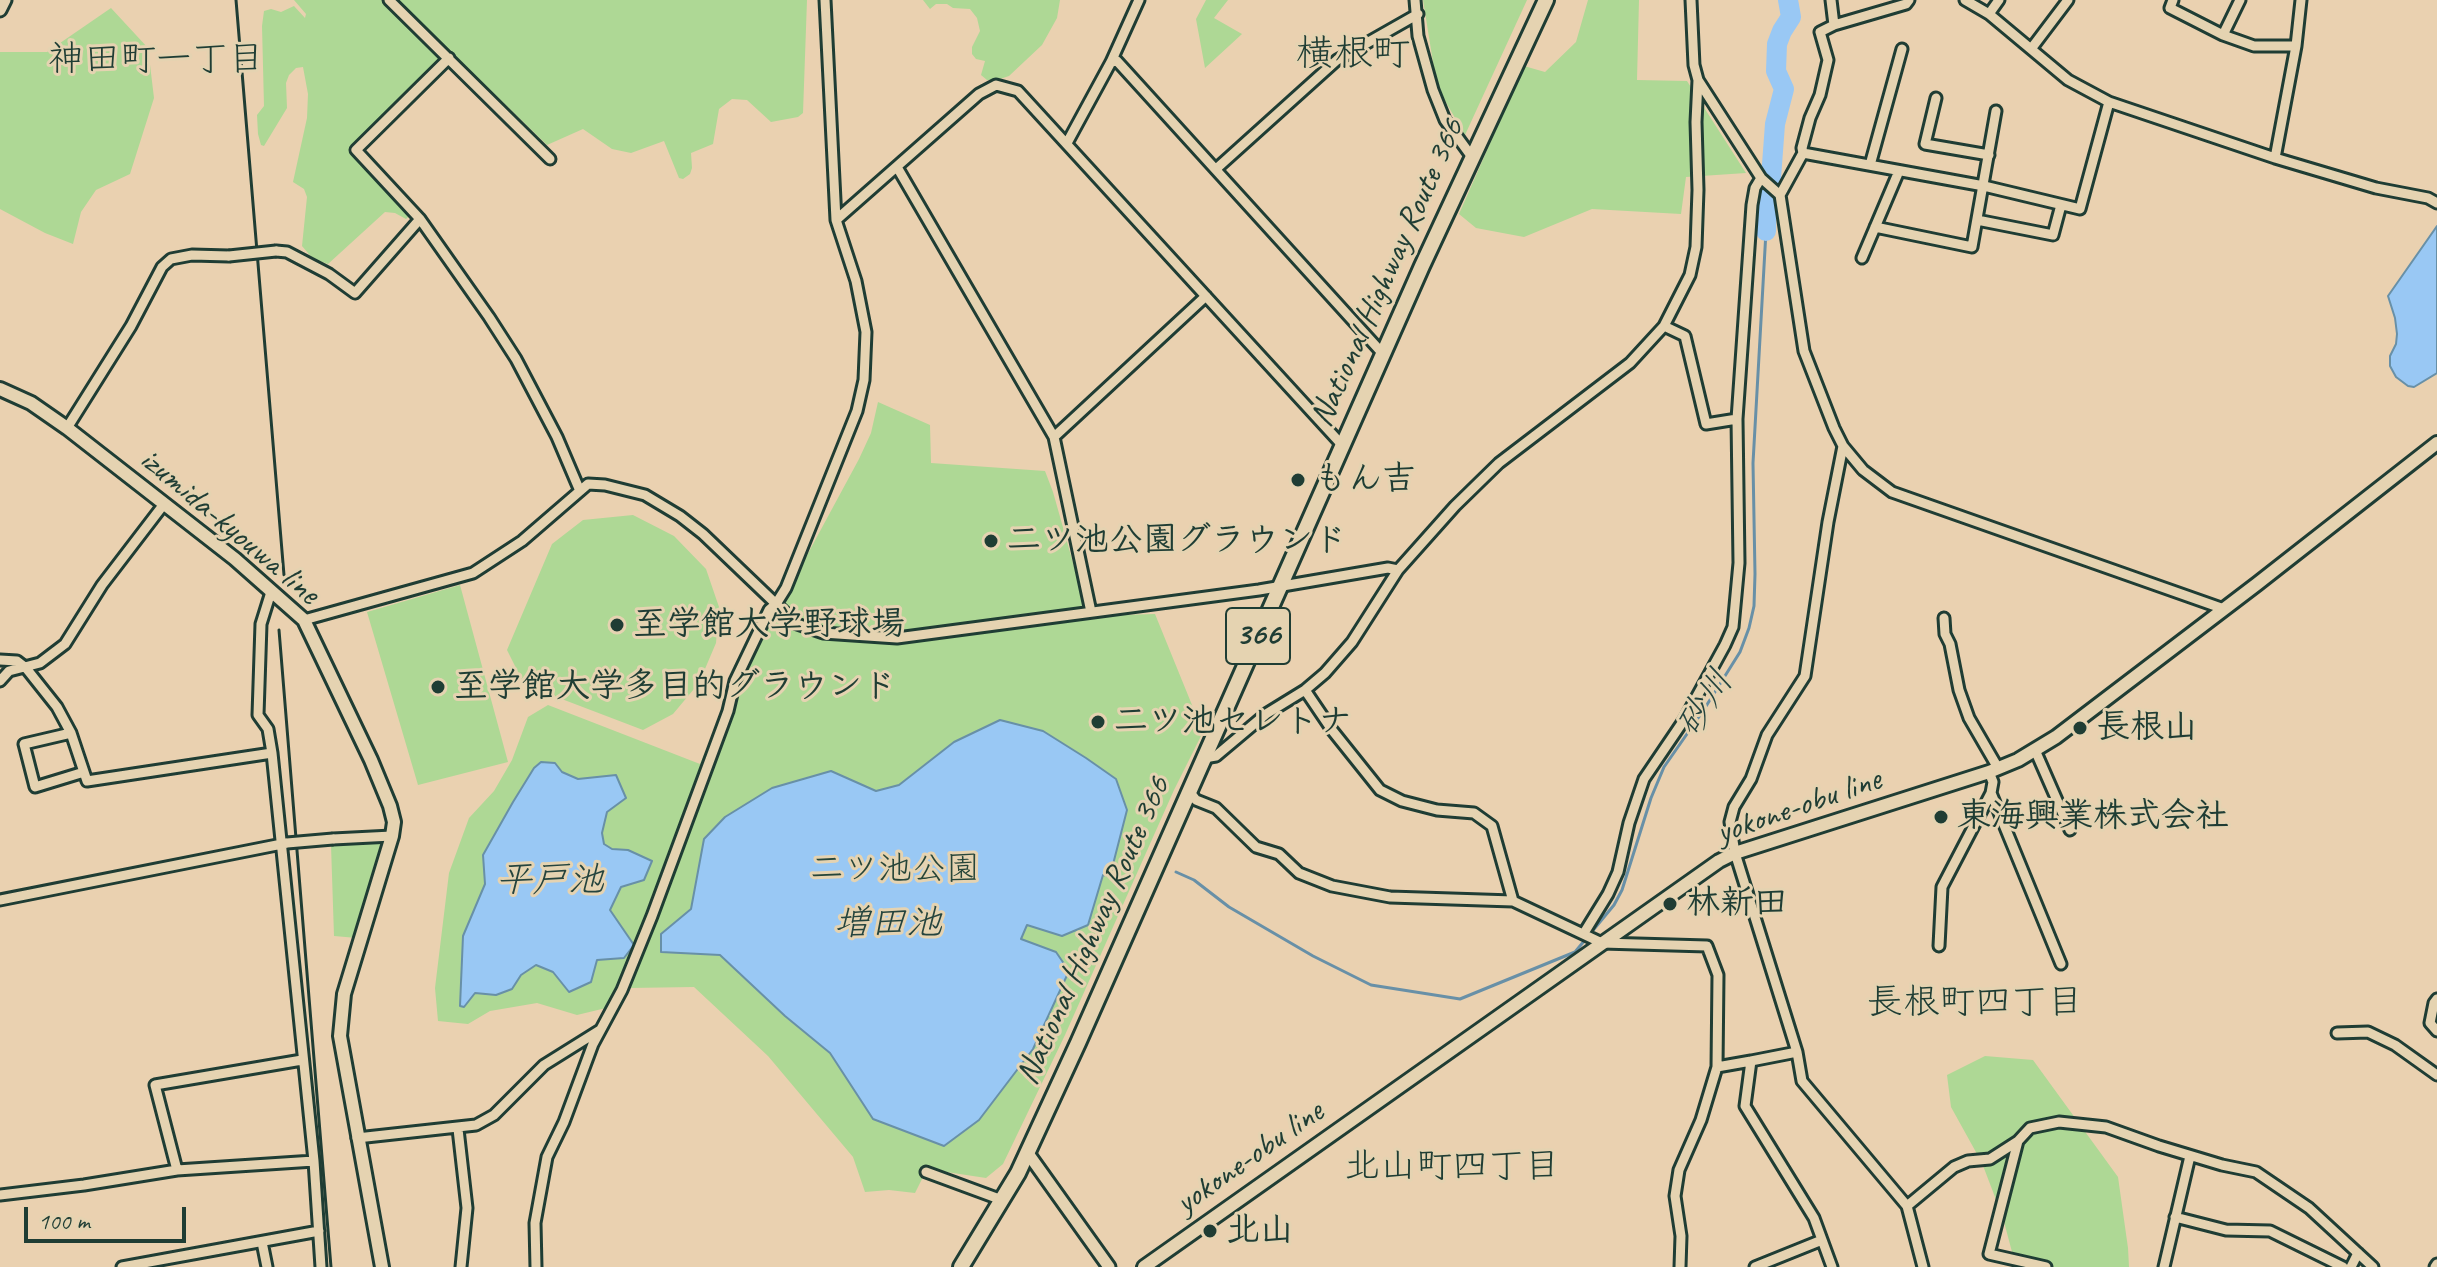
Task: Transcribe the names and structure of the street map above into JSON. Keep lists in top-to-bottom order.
{
  "streets": {
    "highway": ["National Highway Route 366", "366"],
    "main road": ["izumida-kyouwa line", "yokone-obu line"]
  },
  "districts": [
    "横根町",
    "神田町一丁目",
    "長根町四丁目",
    "北山町四丁目"
  ],
  "water": ["砂川", "平戸池", "増田池"],
  "parks": ["二ツ池公園"],
  "places": [
    "もん吉",
    "二ツ池公園グラウンド",
    "至学館大学野球場",
    "至学館大学多目的グラウンド",
    "二ツ池セレトナ",
    "長根山",
    "東海興業株式会社",
    "林新田",
    "北山"
  ],
  "scale_bar": "100 m"
}
